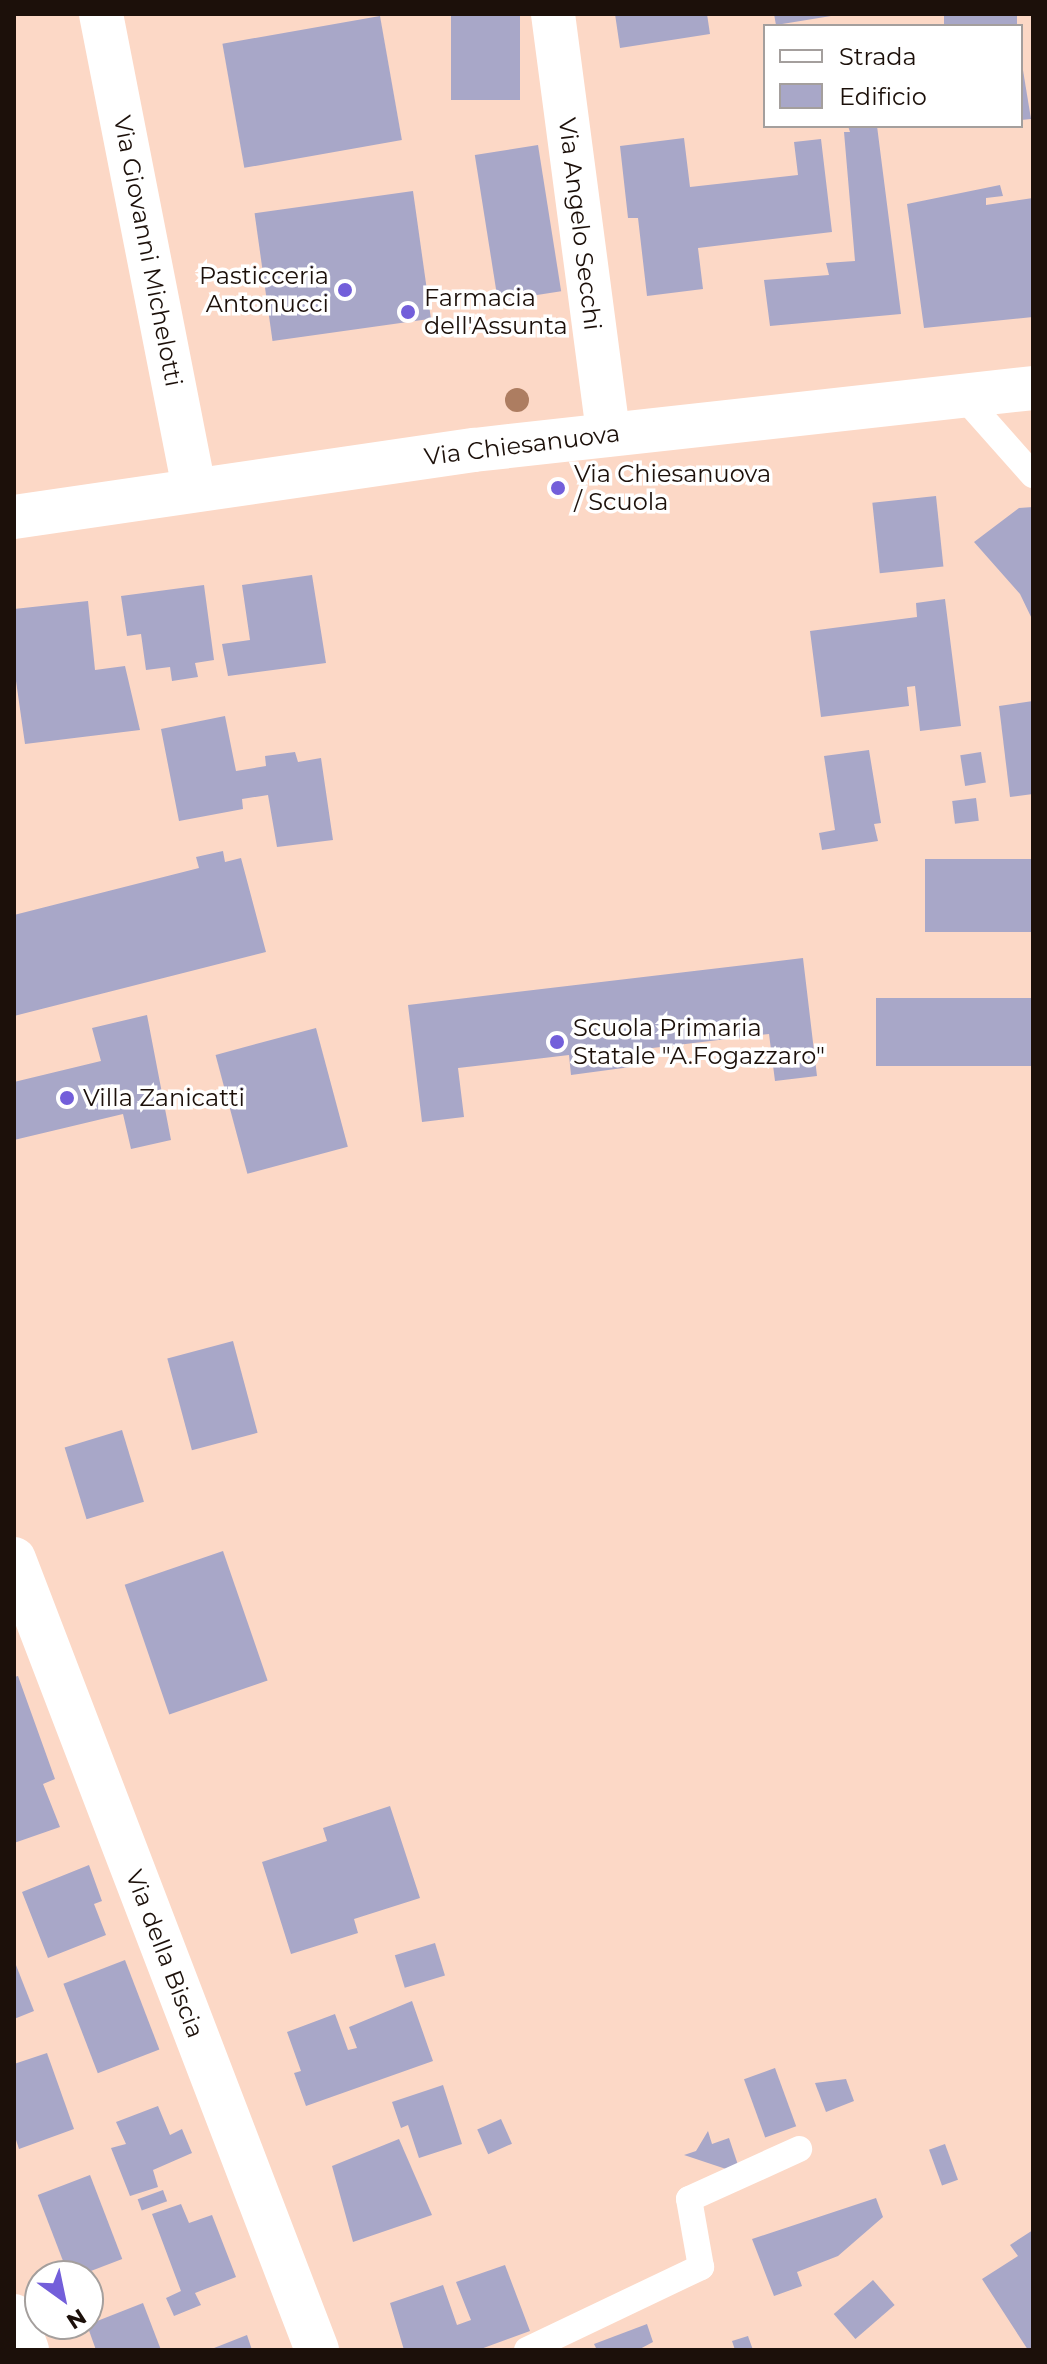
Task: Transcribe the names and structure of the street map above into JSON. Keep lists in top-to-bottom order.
{
  "streets": {
    "street": [
      "Via Angelo Secchi",
      "Via Giovanni Michelotti",
      "Via Chiesanuova",
      "Via della Biscia"
    ]
  },
  "crossings": [
    ["Via Angelo Secchi", "Via Chiesanuova"],
    ["Via Giovanni Michelotti", "Via Chiesanuova"]
  ],
  "places": [
    "Pasticceria Antonucci",
    "Farmacia dell'Assunta",
    "Via Chiesanuova / Scuola",
    "Scuola Primaria Statale \"A.Fogazzaro\"",
    "Villa Zanicatti"
  ],
  "legend": ["Strada", "Edificio"],
  "north": "bottom right"
}
